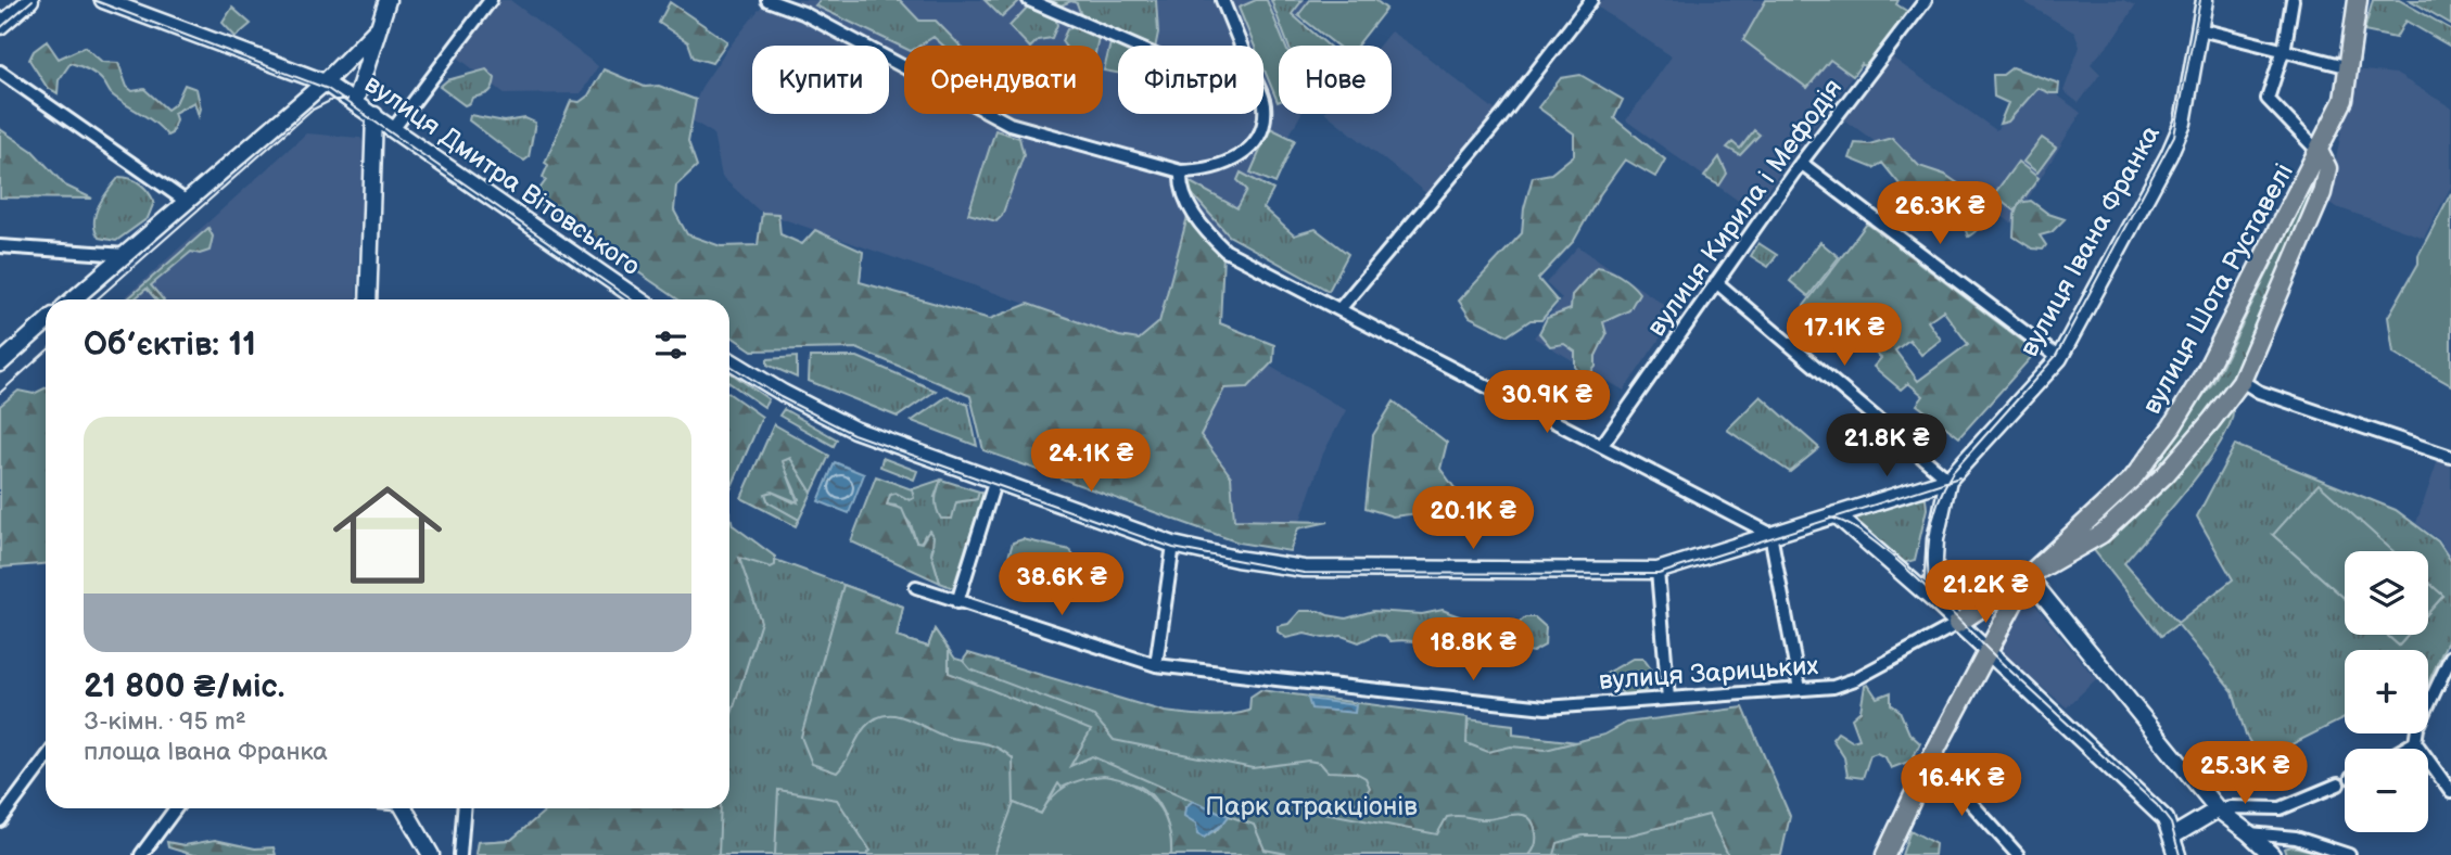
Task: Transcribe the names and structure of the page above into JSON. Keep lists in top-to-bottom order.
{
  "streets": {
    "main road": ["вулиця Дмитра Вітовського", "вулиця Івана Франка", "вулиця Шота Руставелі"],
    "street": ["вулиця Кирила і Мефодія", "вулиця Зарицьких"]
  },
  "parks": ["Парк атракціонів"],
  "page": {
    "chip": [
      "Купити",
      "Орендувати",
      "Фільтри",
      "Нове"
    ],
    "price": [
      "26.3K ₴",
      "17.1K ₴",
      "30.9K ₴",
      "21.8K ₴",
      "24.1K ₴",
      "20.1K ₴",
      "38.6K ₴",
      "21.2K ₴",
      "18.8K ₴",
      "25.3K ₴",
      "16.4K ₴"
    ],
    "heading": "Об’єктів: 11",
    "list": [
      {
        "name": "21 800 ₴/міс.",
        "note": "3-кімн. · 95 m² · площа Івана Франка"
      }
    ],
    "map_buttons": ["+", "−"]
  }
}
